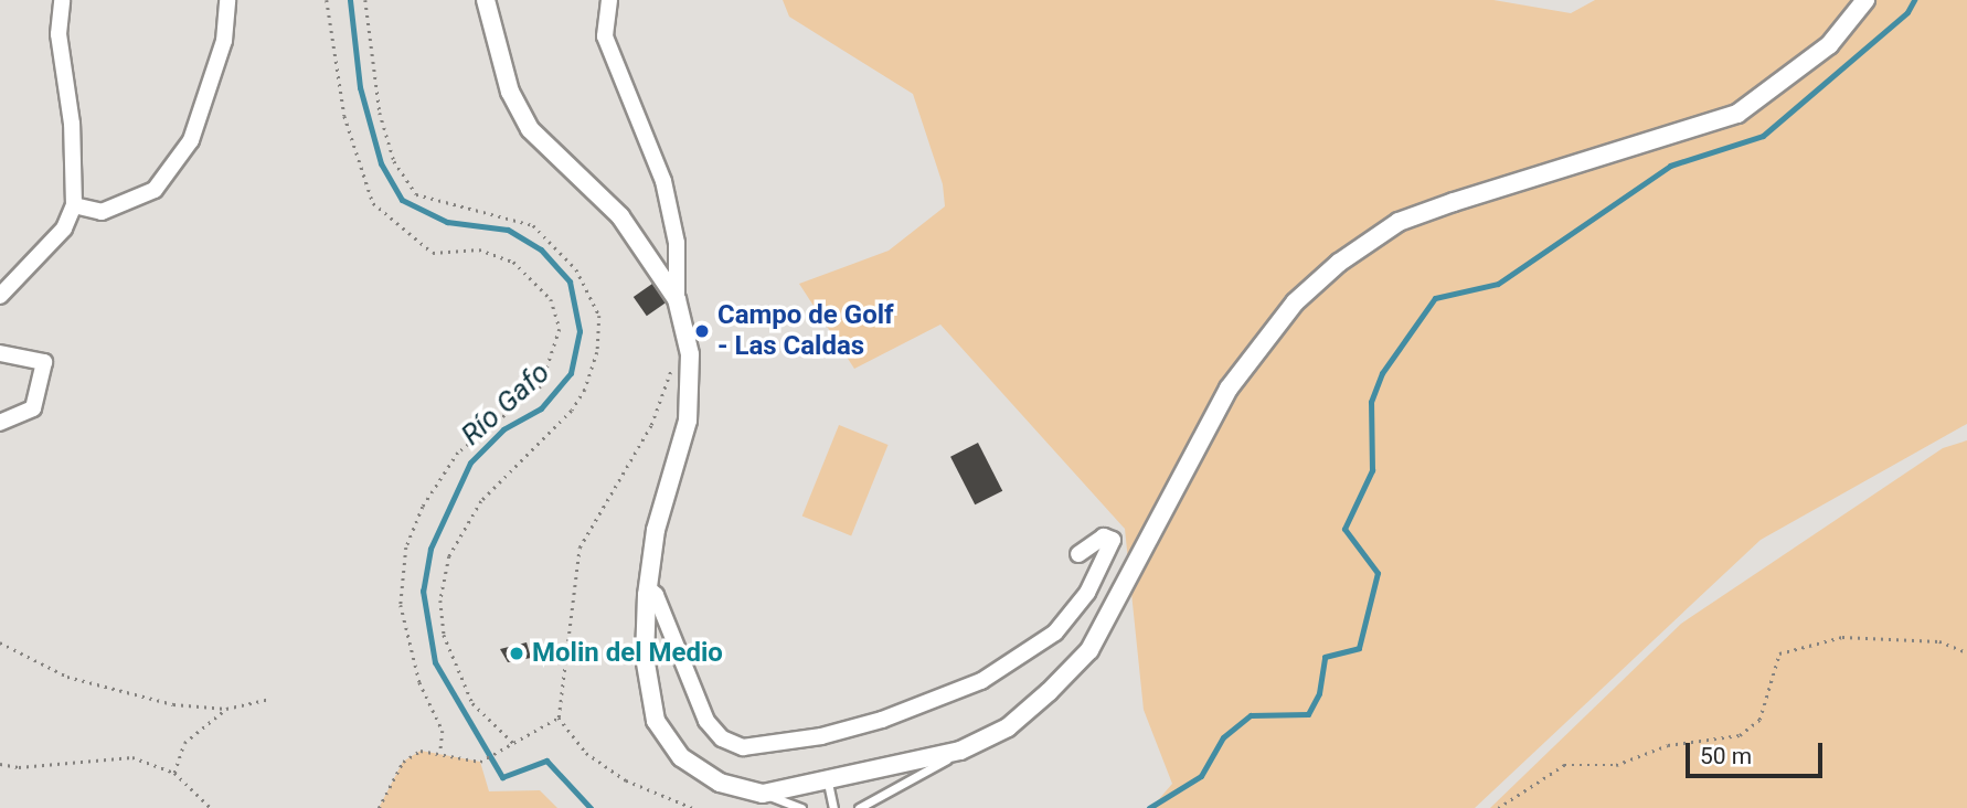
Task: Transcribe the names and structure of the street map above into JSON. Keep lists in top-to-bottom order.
{
  "water": ["Río Gafo"],
  "places": ["Campo de Golf - Las Caldas", "Molin del Medio"],
  "scale_bar": "50 m"
}
